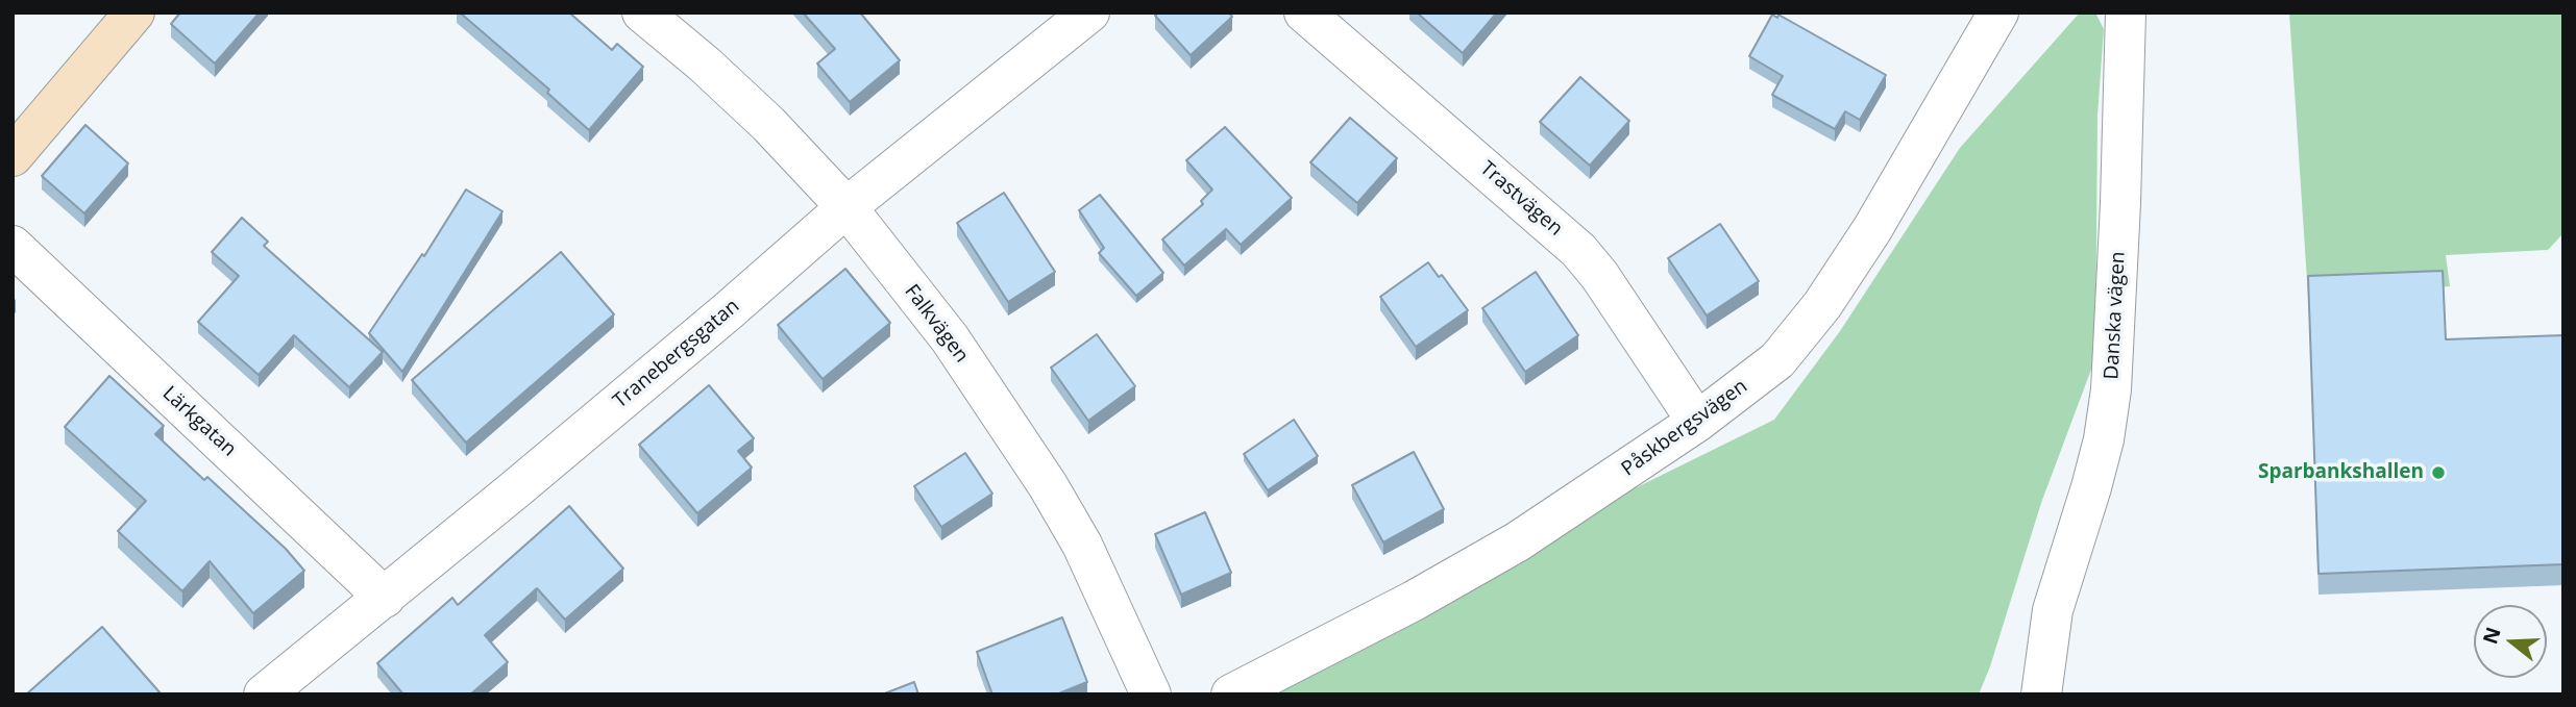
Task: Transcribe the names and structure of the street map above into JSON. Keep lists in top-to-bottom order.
{
  "streets": {
    "street": [
      "Trastvägen",
      "Danska vägen",
      "Falkvägen",
      "Tranebergsgatan",
      "Lärkgatan",
      "Påskbergsvägen"
    ]
  },
  "crossings": [
    ["Trastvägen", "Påskbergsvägen"],
    ["Falkvägen", "Tranebergsgatan"],
    ["Tranebergsgatan", "Lärkgatan"]
  ],
  "places": ["Sparbankshallen"],
  "north": "left"
}
